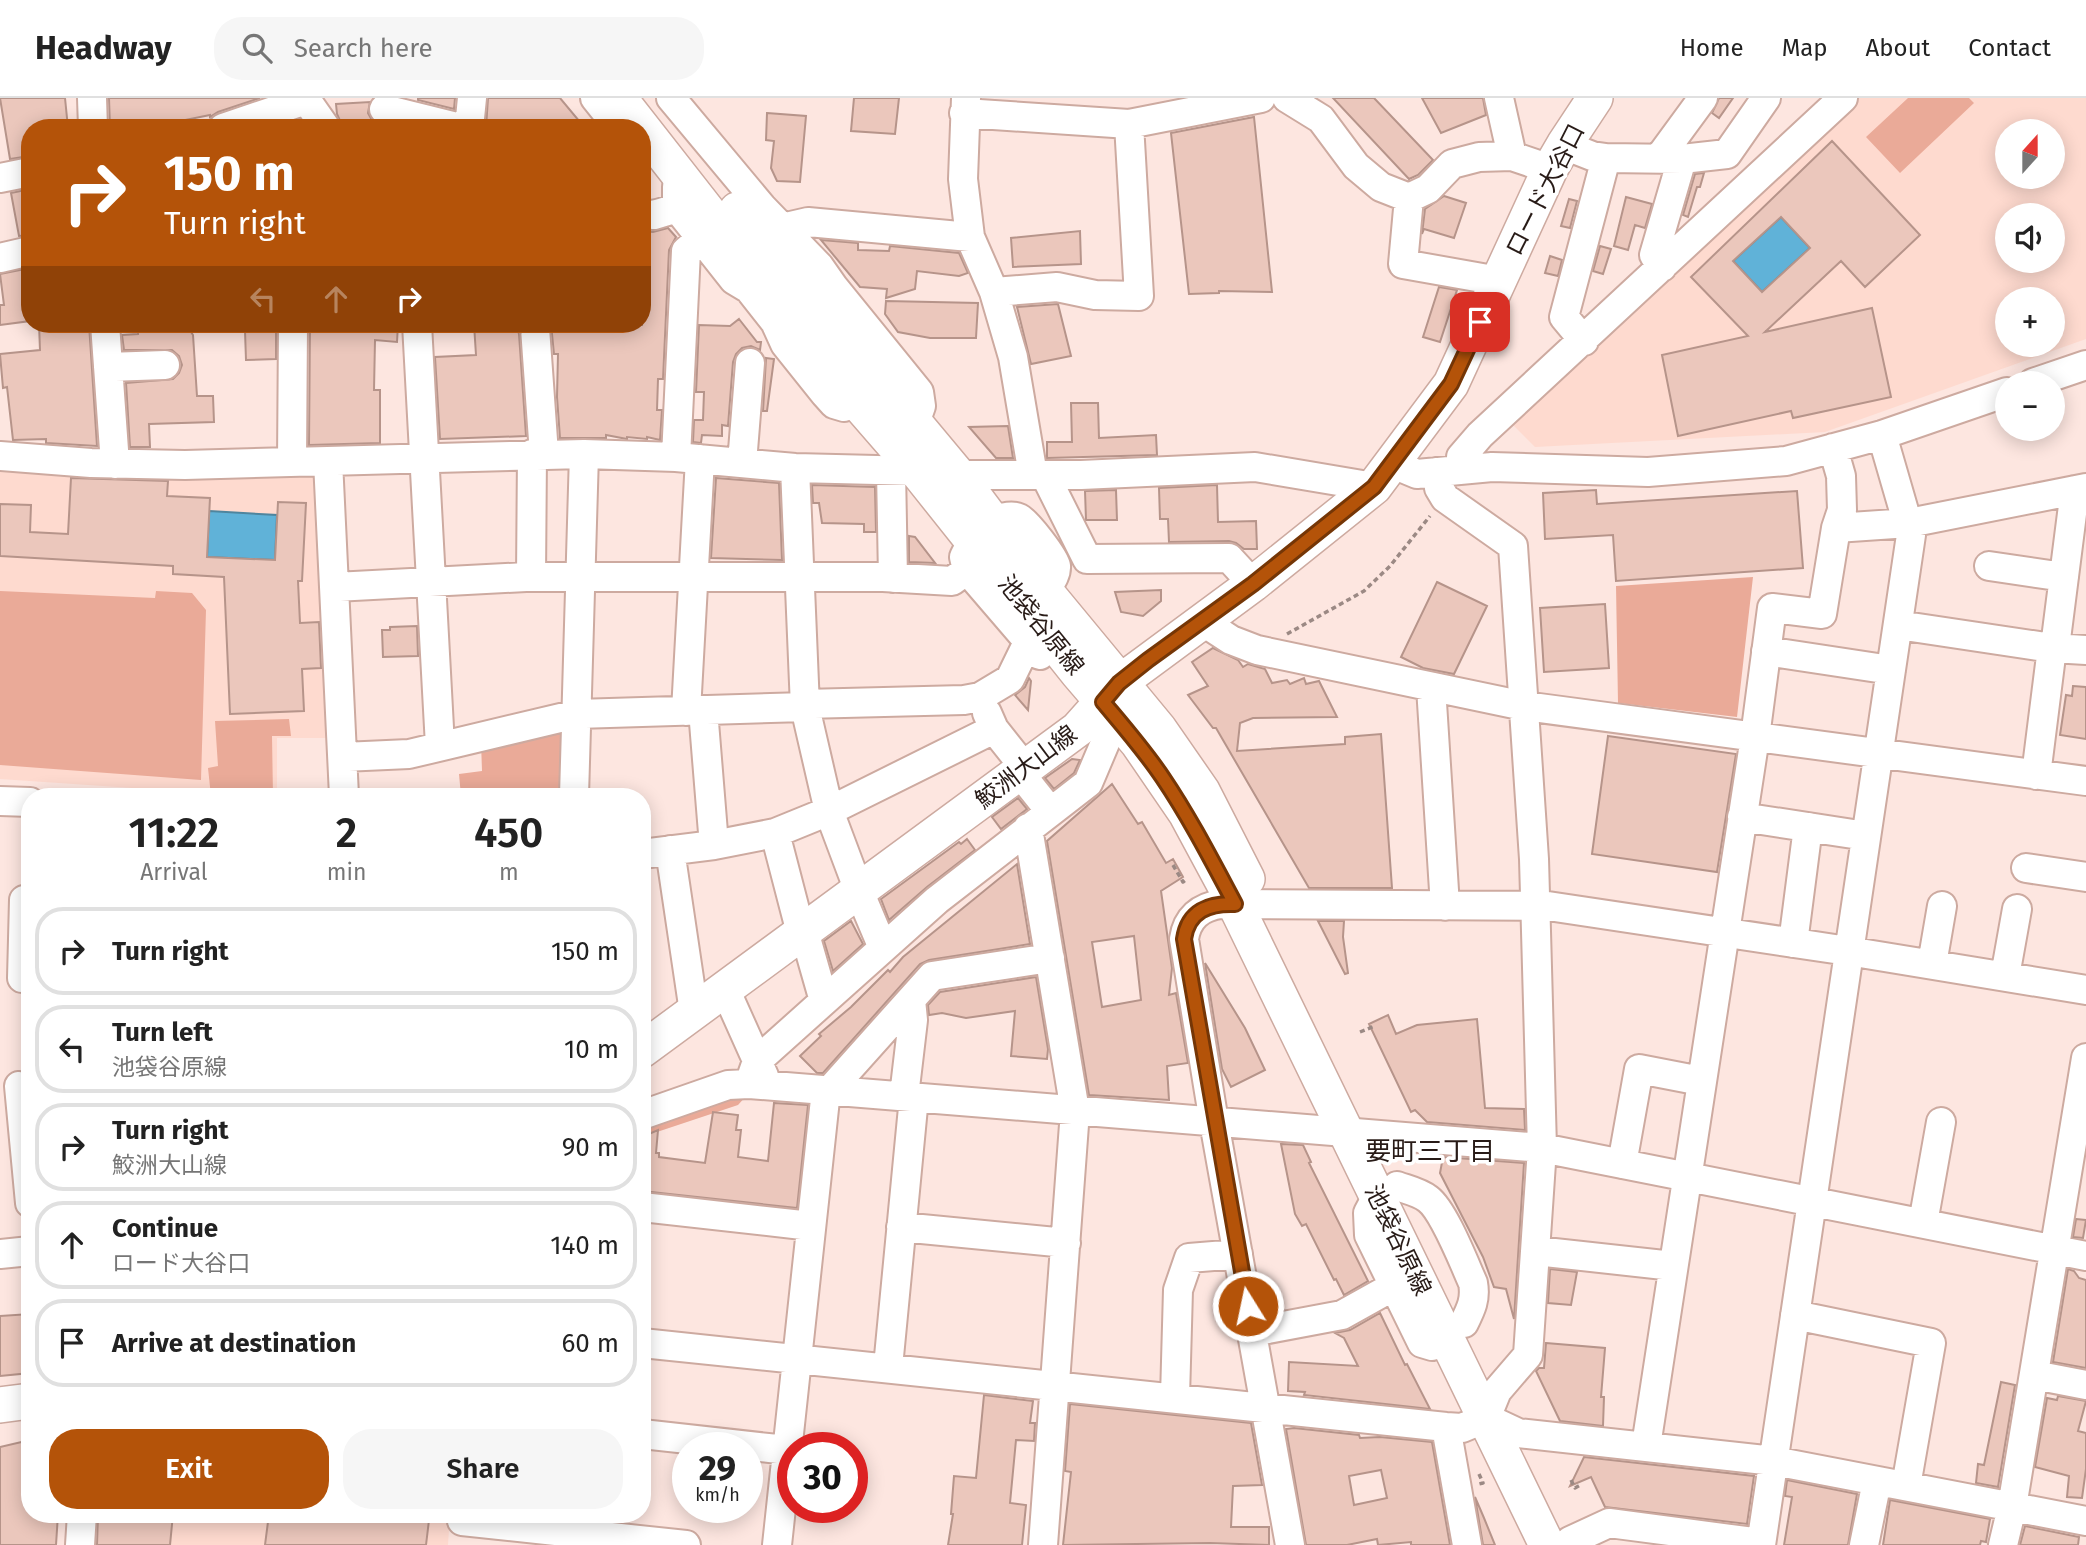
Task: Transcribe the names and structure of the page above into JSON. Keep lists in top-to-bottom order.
{
  "streets": {
    "main road": ["ロード大谷口", "池袋谷原線", "鮫洲大山線"]
  },
  "crossings": [
    ["ロード大谷口", "鮫洲大山線"],
    ["池袋谷原線", "鮫洲大山線"]
  ],
  "districts": ["要町三丁目"],
  "north": "top",
  "page": {
    "header": "Headway",
    "search": "Search here",
    "nav": [
      "Home",
      "Map",
      "About",
      "Contact"
    ],
    "map_buttons": ["+", "−"],
    "turn": ["150 m", "Turn right"],
    "eta": [
      "11:22",
      "Arrival",
      "2",
      "min",
      "450",
      "m"
    ],
    "list": [
      {
        "name": "Turn right",
        "value": "150 m"
      },
      {
        "name": "Turn left",
        "note": "池袋谷原線",
        "value": "10 m"
      },
      {
        "name": "Turn right",
        "note": "鮫洲大山線",
        "value": "90 m"
      },
      {
        "name": "Continue",
        "note": "ロード大谷口",
        "value": "140 m"
      },
      {
        "name": "Arrive at destination",
        "value": "60 m"
      }
    ],
    "buttons": ["Exit", "Share"],
    "speed": "29 km/h",
    "limit": "30"
  }
}
